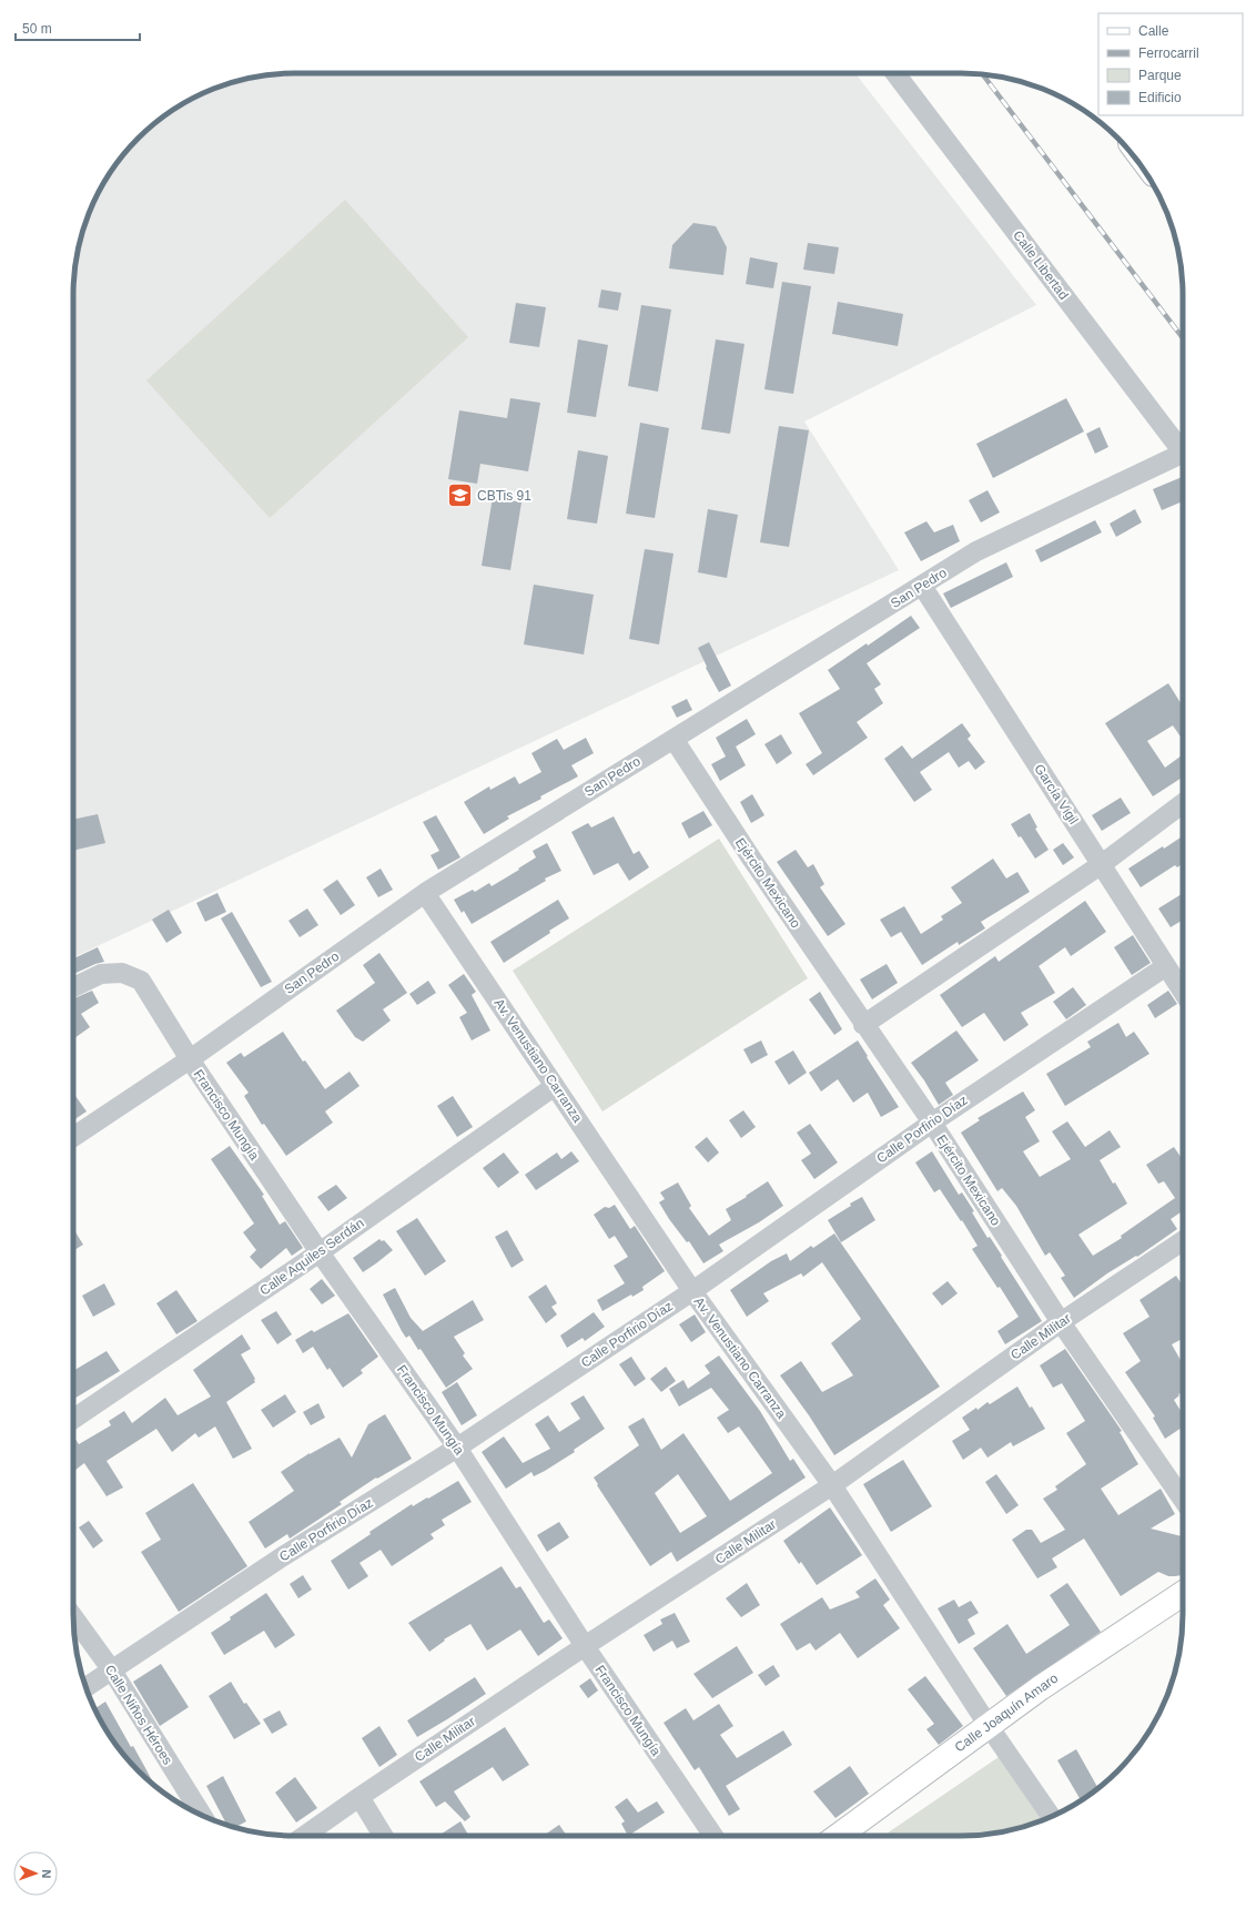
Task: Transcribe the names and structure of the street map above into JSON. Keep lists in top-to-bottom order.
{
  "streets": {
    "main road": ["Calle Joaquín Amaro"],
    "street": [
      "Calle Libertad",
      "San Pedro",
      "García Vigil",
      "Ejército Mexicano",
      "Av. Venustiano Carranza",
      "Francisco Mungía",
      "Calle Porfirio Díaz",
      "Calle Aquiles Serdán",
      "Calle Militar",
      "Calle Niños Héroes"
    ]
  },
  "crossings": [
    ["San Pedro", "García Vigil"],
    ["San Pedro", "Ejército Mexicano"],
    ["San Pedro", "Av. Venustiano Carranza"],
    ["San Pedro", "Francisco Mungía"],
    ["García Vigil", "Calle Porfirio Díaz"],
    ["Ejército Mexicano", "Calle Porfirio Díaz"],
    ["Ejército Mexicano", "Calle Militar"],
    ["Av. Venustiano Carranza", "Calle Porfirio Díaz"],
    ["Av. Venustiano Carranza", "Calle Aquiles Serdán"],
    ["Av. Venustiano Carranza", "Calle Militar"],
    ["Av. Venustiano Carranza", "Calle Joaquín Amaro"],
    ["Francisco Mungía", "Calle Porfirio Díaz"],
    ["Francisco Mungía", "Calle Aquiles Serdán"],
    ["Francisco Mungía", "Calle Militar"],
    ["Calle Porfirio Díaz", "Calle Niños Héroes"]
  ],
  "places": {
    "school or university": ["CBTis 91"]
  },
  "legend": [
    "Calle",
    "Ferrocarril",
    "Parque",
    "Edificio"
  ],
  "scale_bar": "50 m",
  "north": "right"
}
